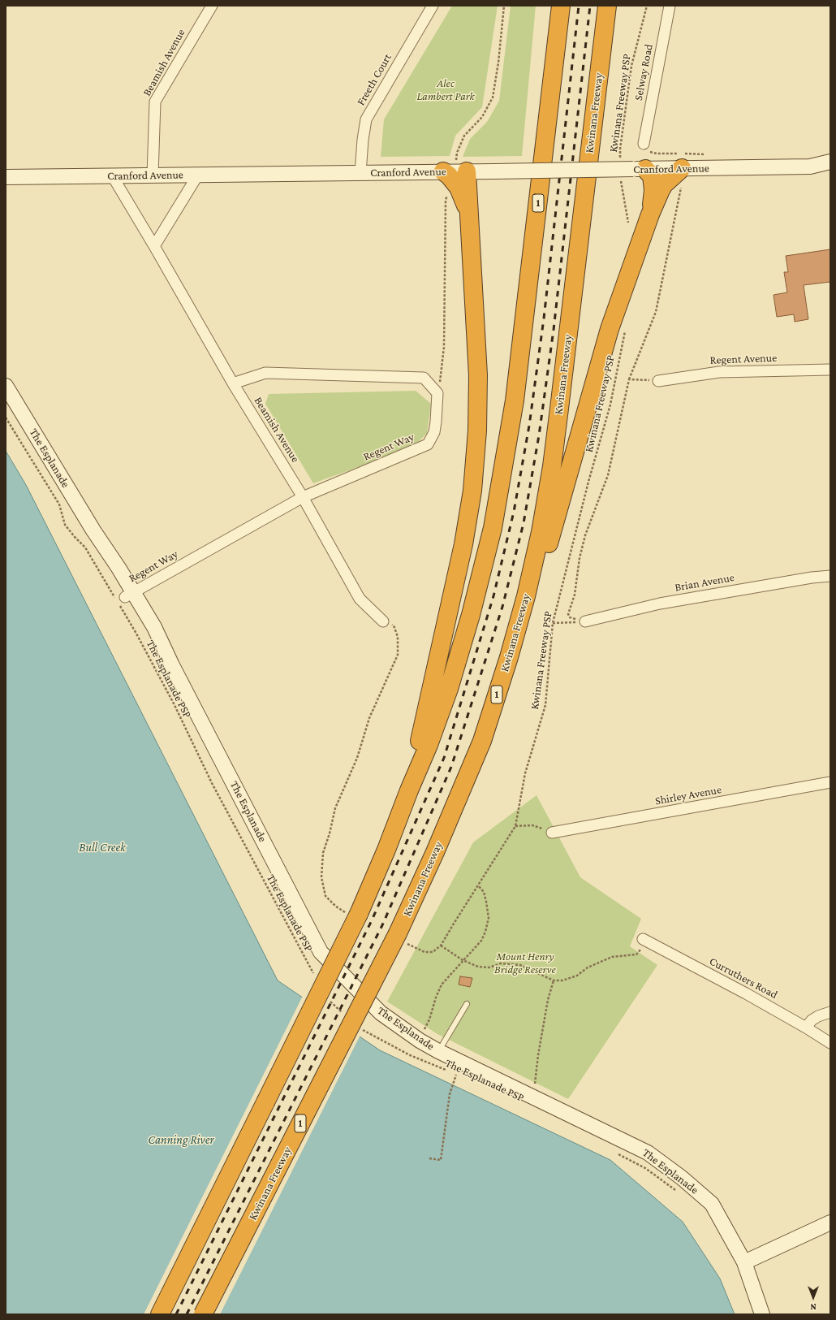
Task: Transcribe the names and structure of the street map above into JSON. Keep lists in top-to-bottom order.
{
  "streets": {
    "highway": ["Kwinana Freeway", "1"],
    "street": [
      "Beamish Avenue",
      "Selway Road",
      "Freeth Court",
      "Cranford Avenue",
      "Regent Avenue",
      "Regent Way",
      "The Esplanade",
      "Brian Avenue",
      "Shirley Avenue",
      "Curruthers Road"
    ],
    "path": ["Kwinana Freeway PSP", "The Esplanade PSP"]
  },
  "crossings": [
    ["Beamish Avenue", "Cranford Avenue"],
    ["Beamish Avenue", "Regent Way"],
    ["Freeth Court", "Cranford Avenue"],
    ["Regent Way", "The Esplanade"],
    ["Regent Way", "The Esplanade PSP"],
    ["The Esplanade", "The Esplanade PSP"]
  ],
  "water": ["Bull Creek", "Canning River"],
  "parks": ["Alec Lambert Park", "Mount Henry Bridge Reserve"],
  "north": "bottom"
}
